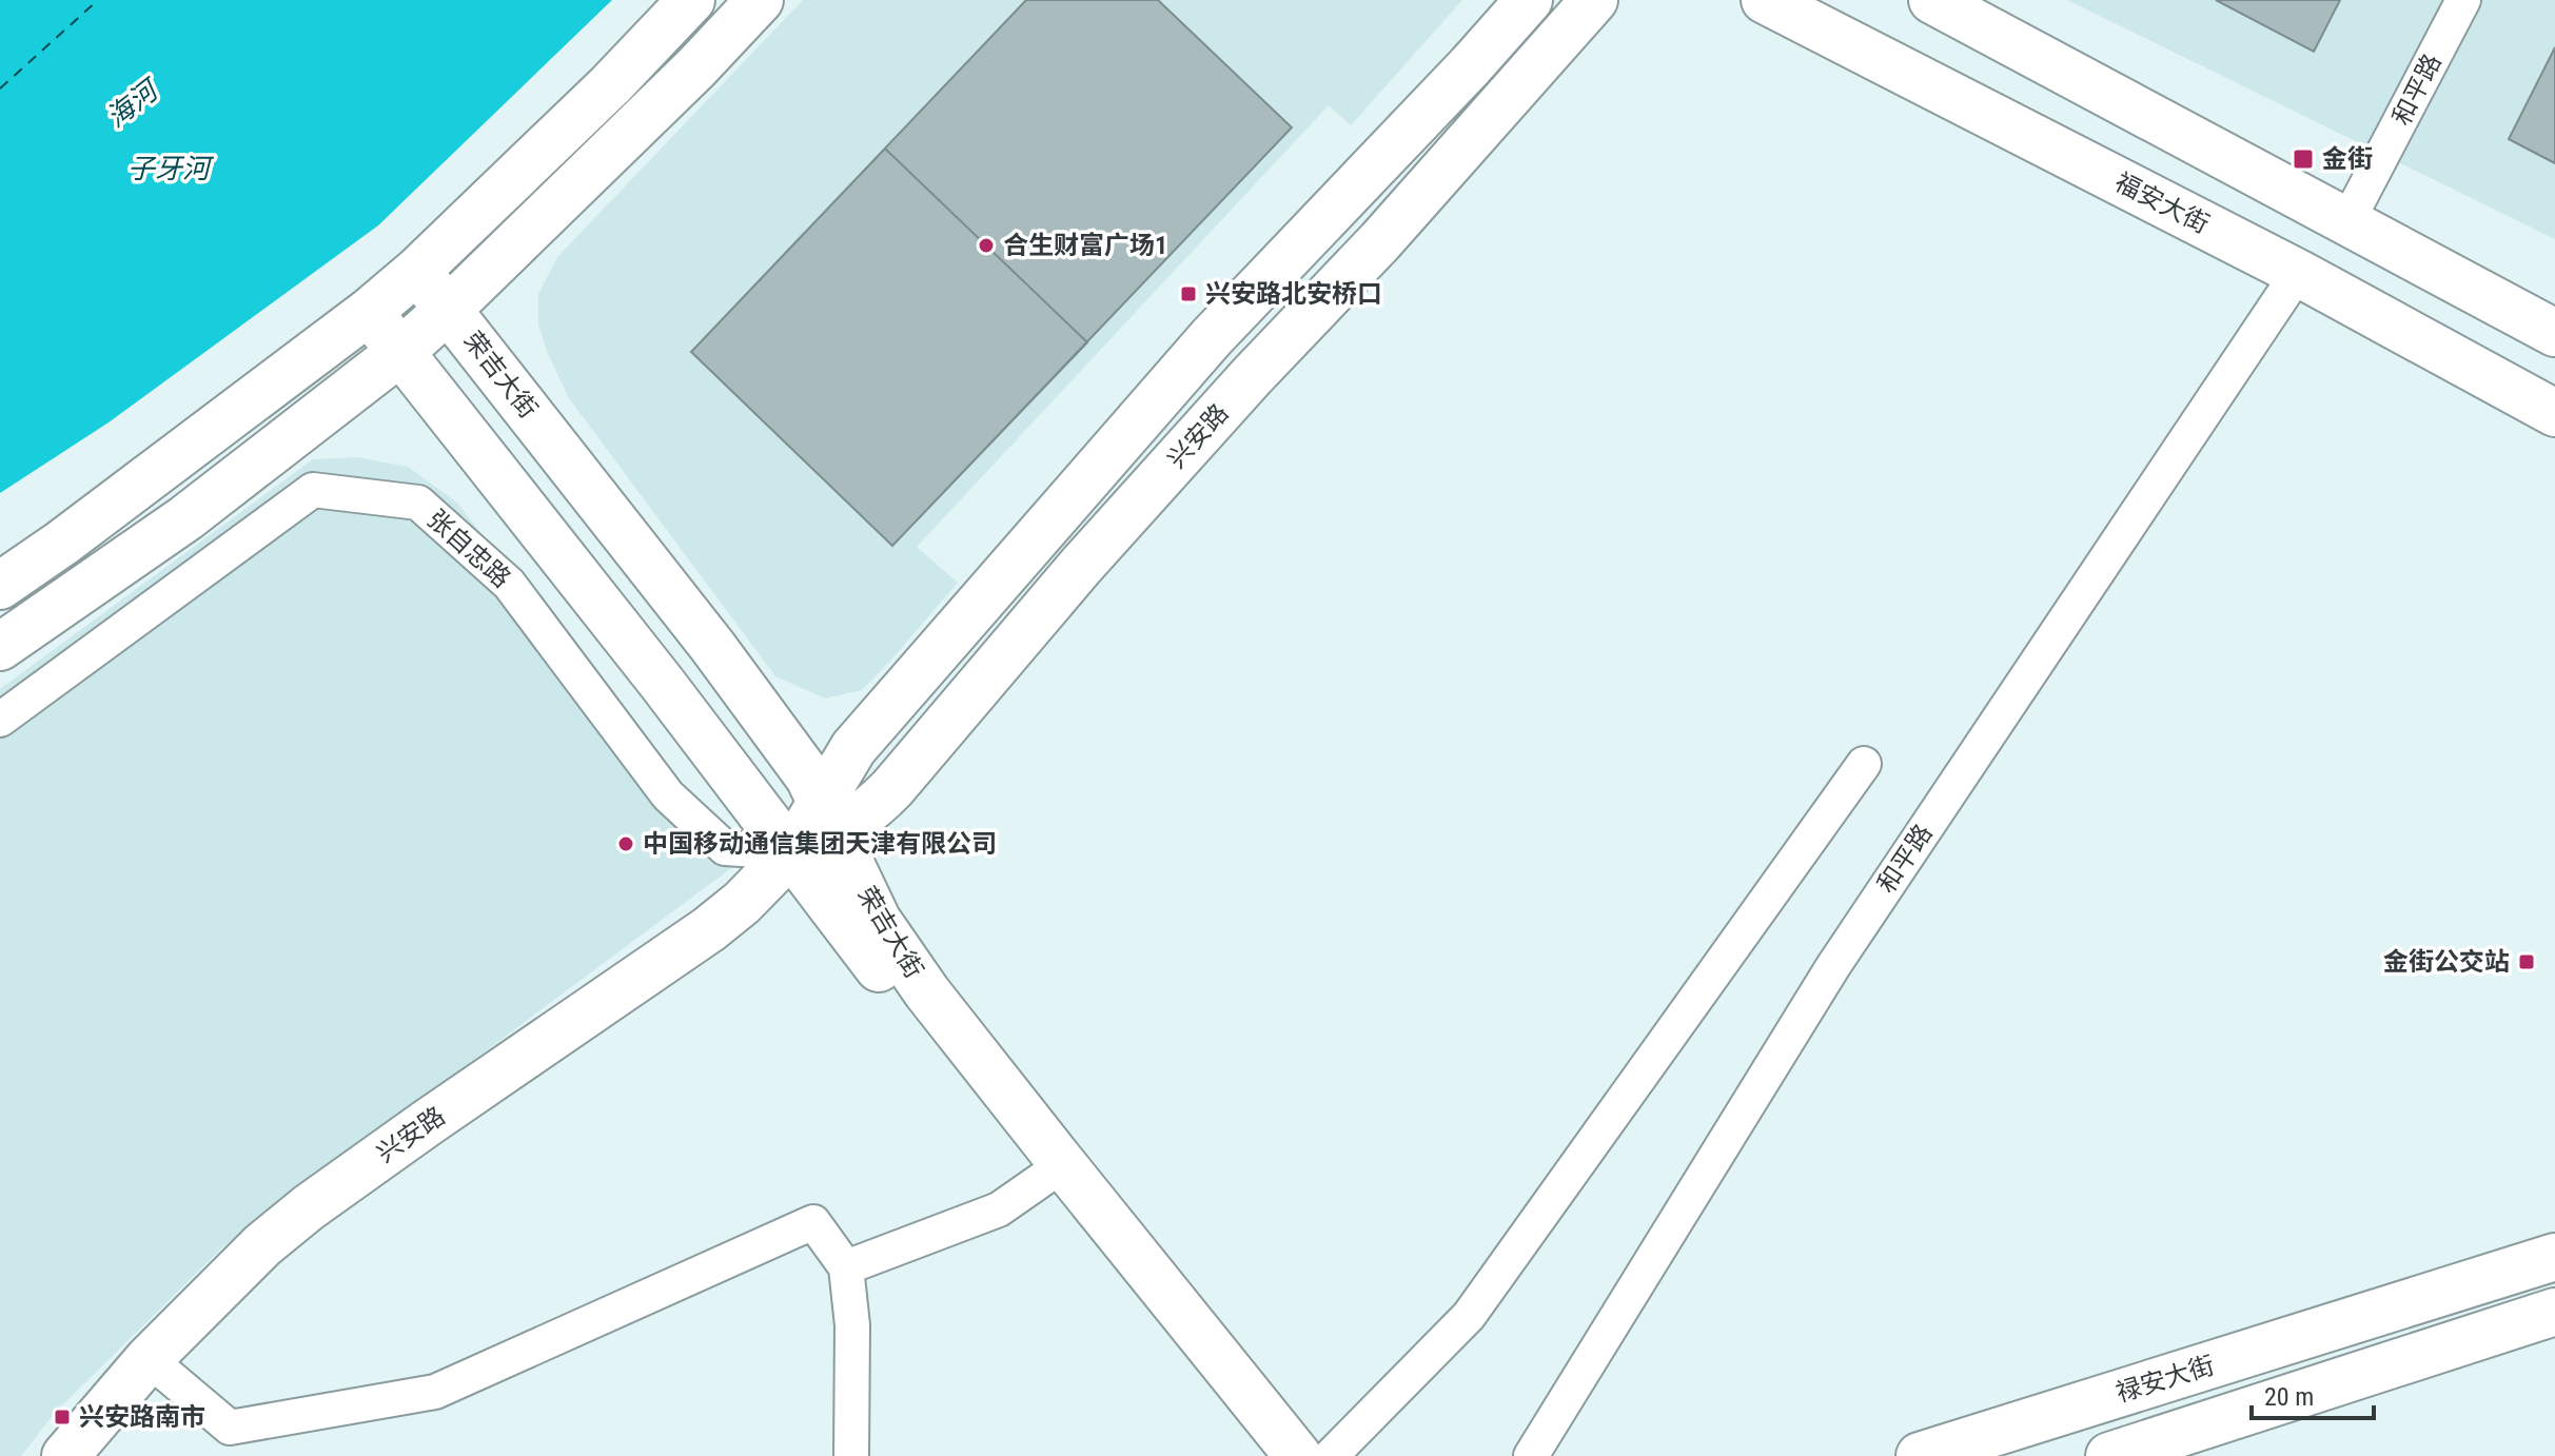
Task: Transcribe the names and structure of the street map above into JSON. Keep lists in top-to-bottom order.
{
  "streets": {
    "street": [
      "和平路",
      "福安大街",
      "荣吉大街",
      "兴安路",
      "张自忠路",
      "禄安大街"
    ]
  },
  "crossings": [
    ["和平路", "福安大街"],
    ["荣吉大街", "兴安路"],
    ["荣吉大街", "张自忠路"],
    ["兴安路", "张自忠路"]
  ],
  "water": ["海河", "子牙河"],
  "places": {
    "transit": [
      "金街",
      "兴安路北安桥口",
      "金街公交站",
      "兴安路南市"
    ],
    "other": ["合生财富广场1", "中国移动通信集团天津有限公司"]
  },
  "scale_bar": "20 m"
}
